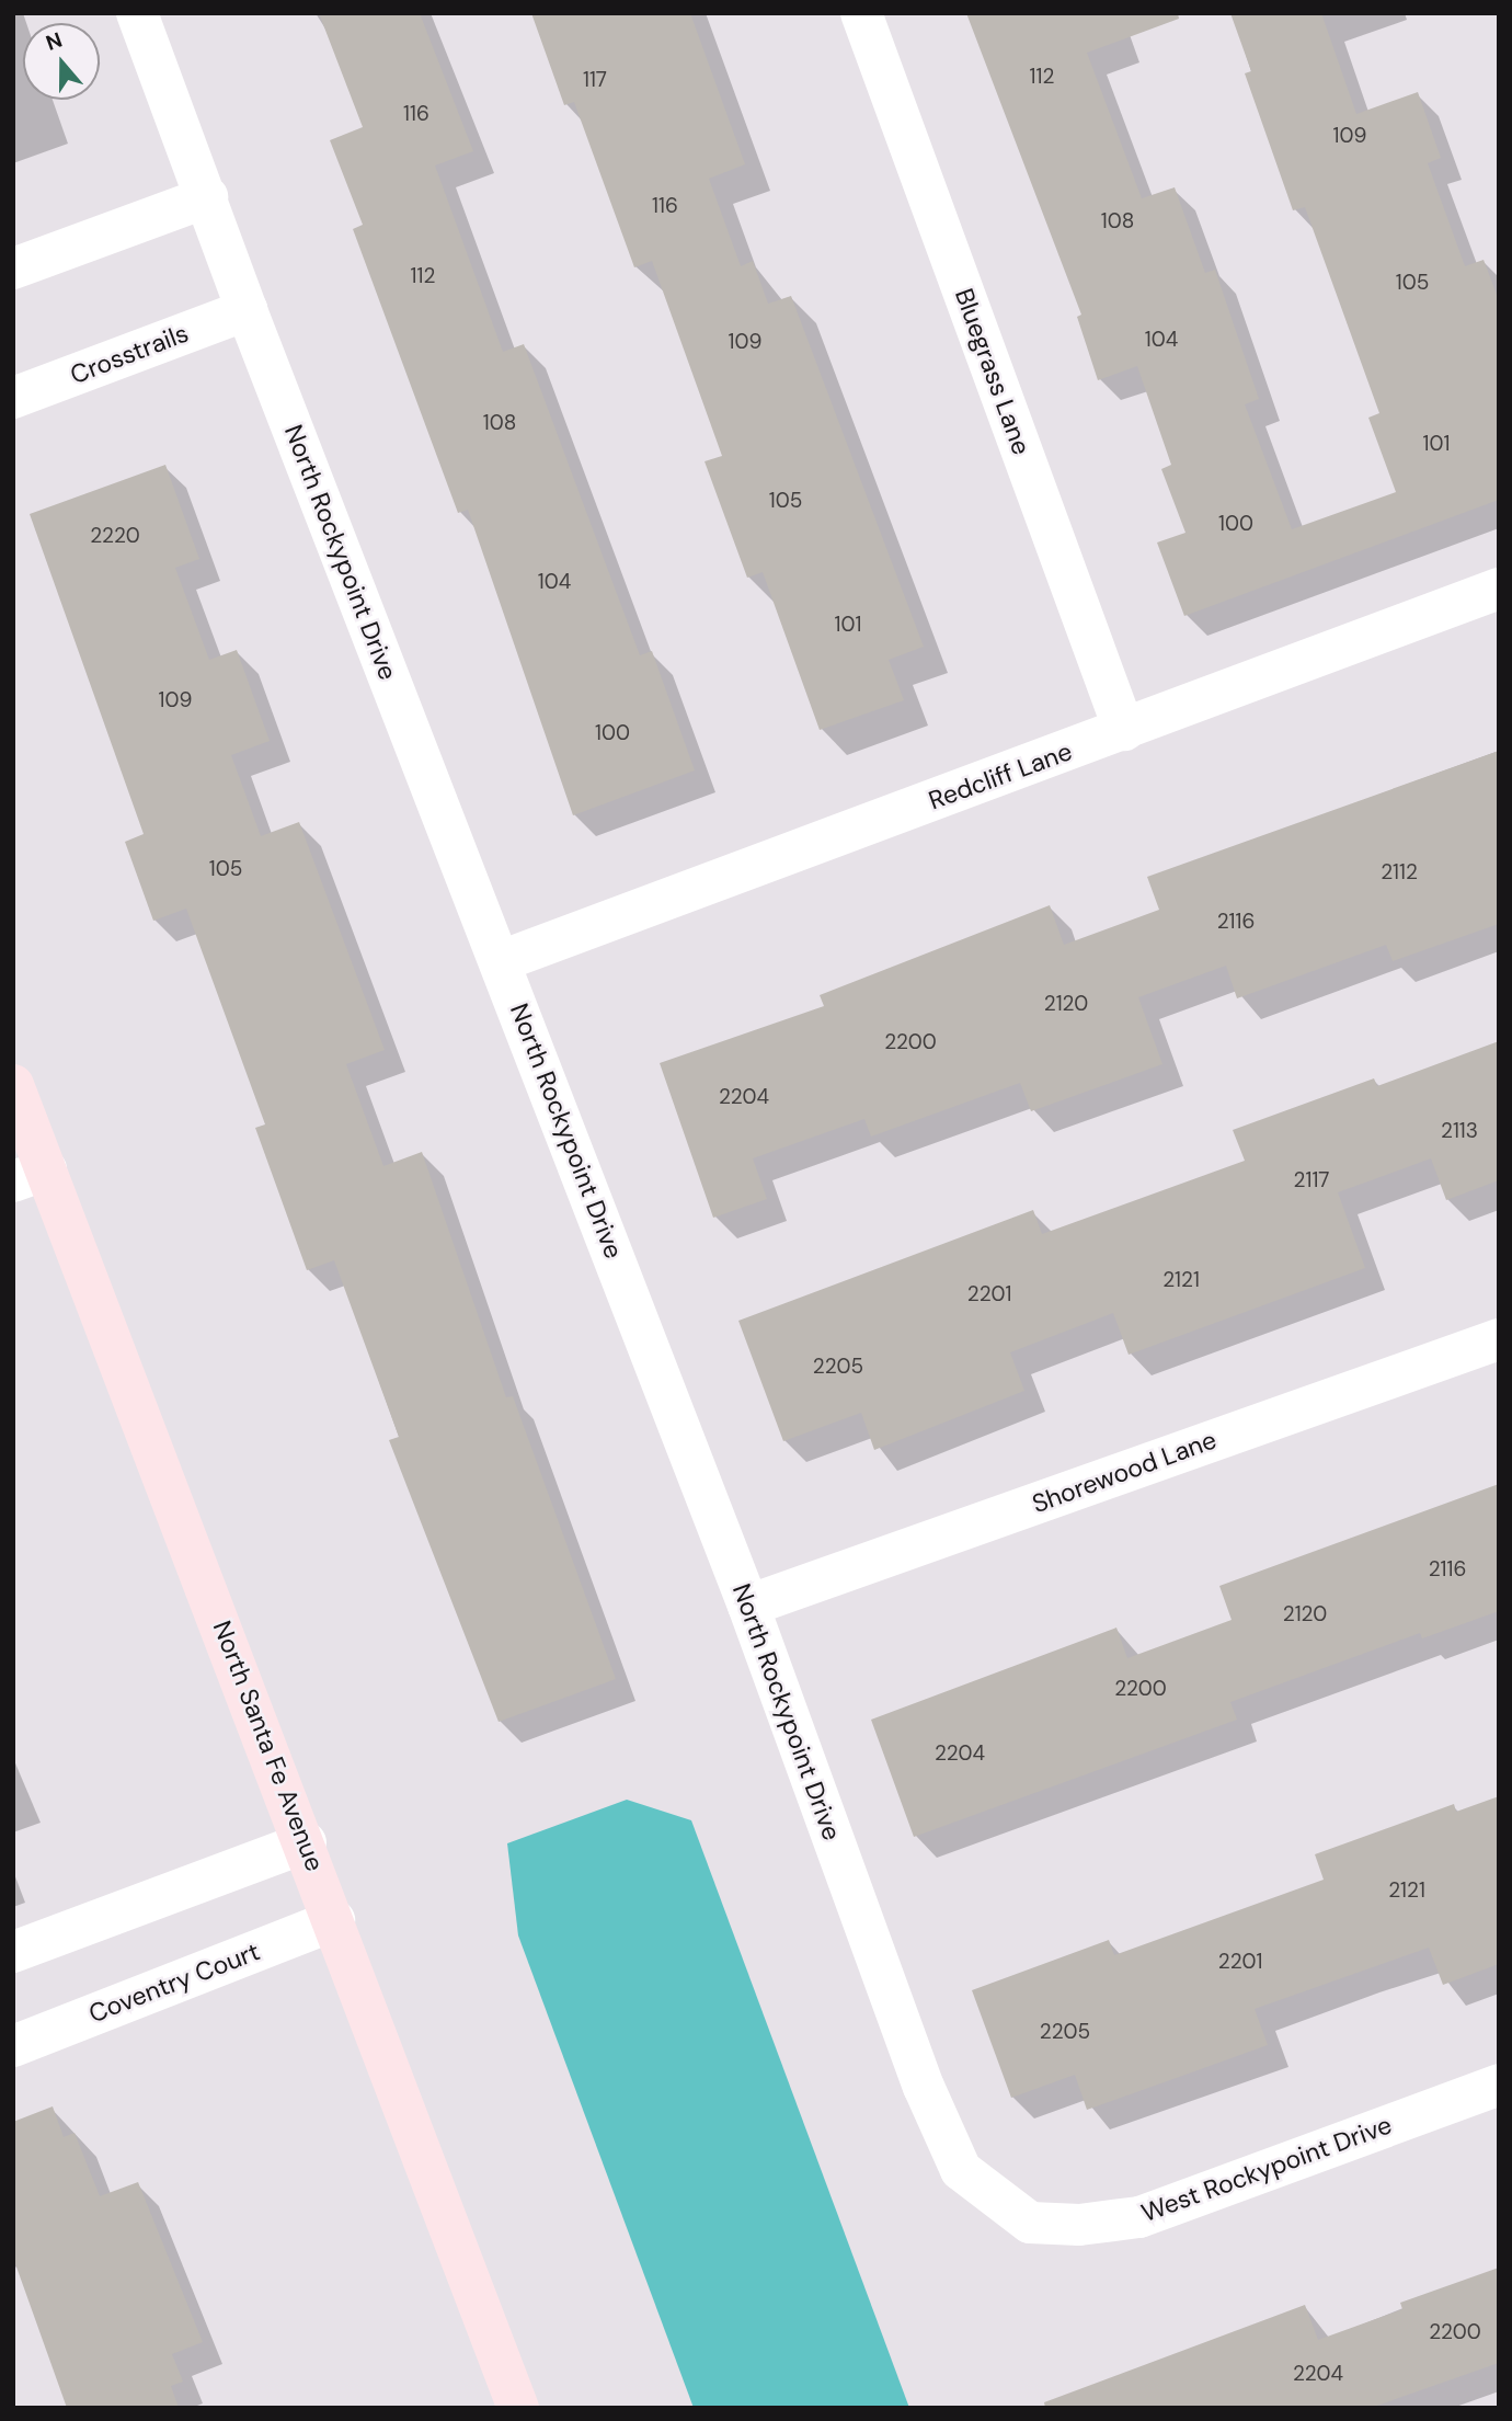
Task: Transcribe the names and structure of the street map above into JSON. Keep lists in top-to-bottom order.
{
  "streets": {
    "main road": ["North Santa Fe Avenue"],
    "street": [
      "Crosstrails",
      "Bluegrass Lane",
      "North Rockypoint Drive",
      "Redcliff Lane",
      "Shorewood Lane",
      "Coventry Court",
      "West Rockypoint Drive"
    ]
  },
  "crossings": [
    ["Crosstrails", "North Rockypoint Drive"],
    ["Bluegrass Lane", "Redcliff Lane"],
    ["North Rockypoint Drive", "Redcliff Lane"],
    ["North Rockypoint Drive", "Shorewood Lane"],
    ["North Rockypoint Drive", "West Rockypoint Drive"],
    ["North Santa Fe Avenue", "Coventry Court"]
  ],
  "house_numbers": [
    "112",
    "117",
    "116",
    "109",
    "116",
    "108",
    "112",
    "105",
    "104",
    "109",
    "108",
    "101",
    "105",
    "100",
    "2220",
    "104",
    "101",
    "109",
    "100",
    "105",
    "2112",
    "2116",
    "2120",
    "2200",
    "2204",
    "2113",
    "2117",
    "2121",
    "2201",
    "2205",
    "2116",
    "2120",
    "2200",
    "2204",
    "2121",
    "2201",
    "2205",
    "2200",
    "2204"
  ],
  "north": "top"
}
